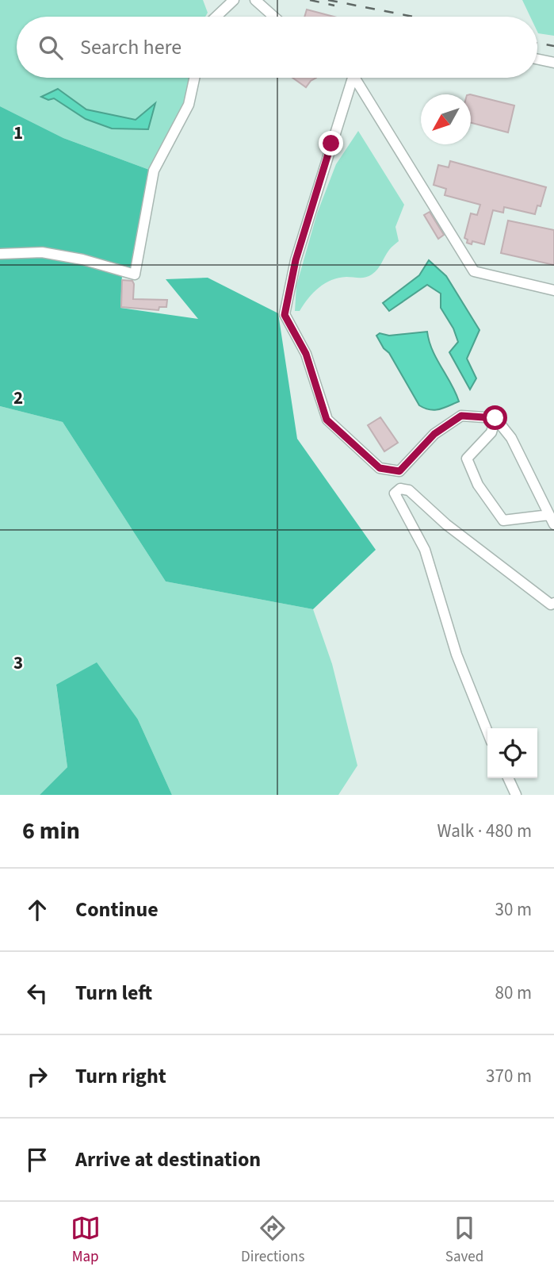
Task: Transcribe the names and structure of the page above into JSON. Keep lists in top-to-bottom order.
{
  "north": "bottom left",
  "page": {
    "search": "Search here",
    "heading": ["6 min", "Walk · 480 m"],
    "list": [
      ["Continue", "30 m"],
      ["Turn left", "80 m"],
      ["Turn right", "370 m"],
      "Arrive at destination"
    ],
    "nav": ["Map", "Directions", "Saved"]
  },
  "grid": {
    "rows": ["1", "2", "3"]
  }
}
